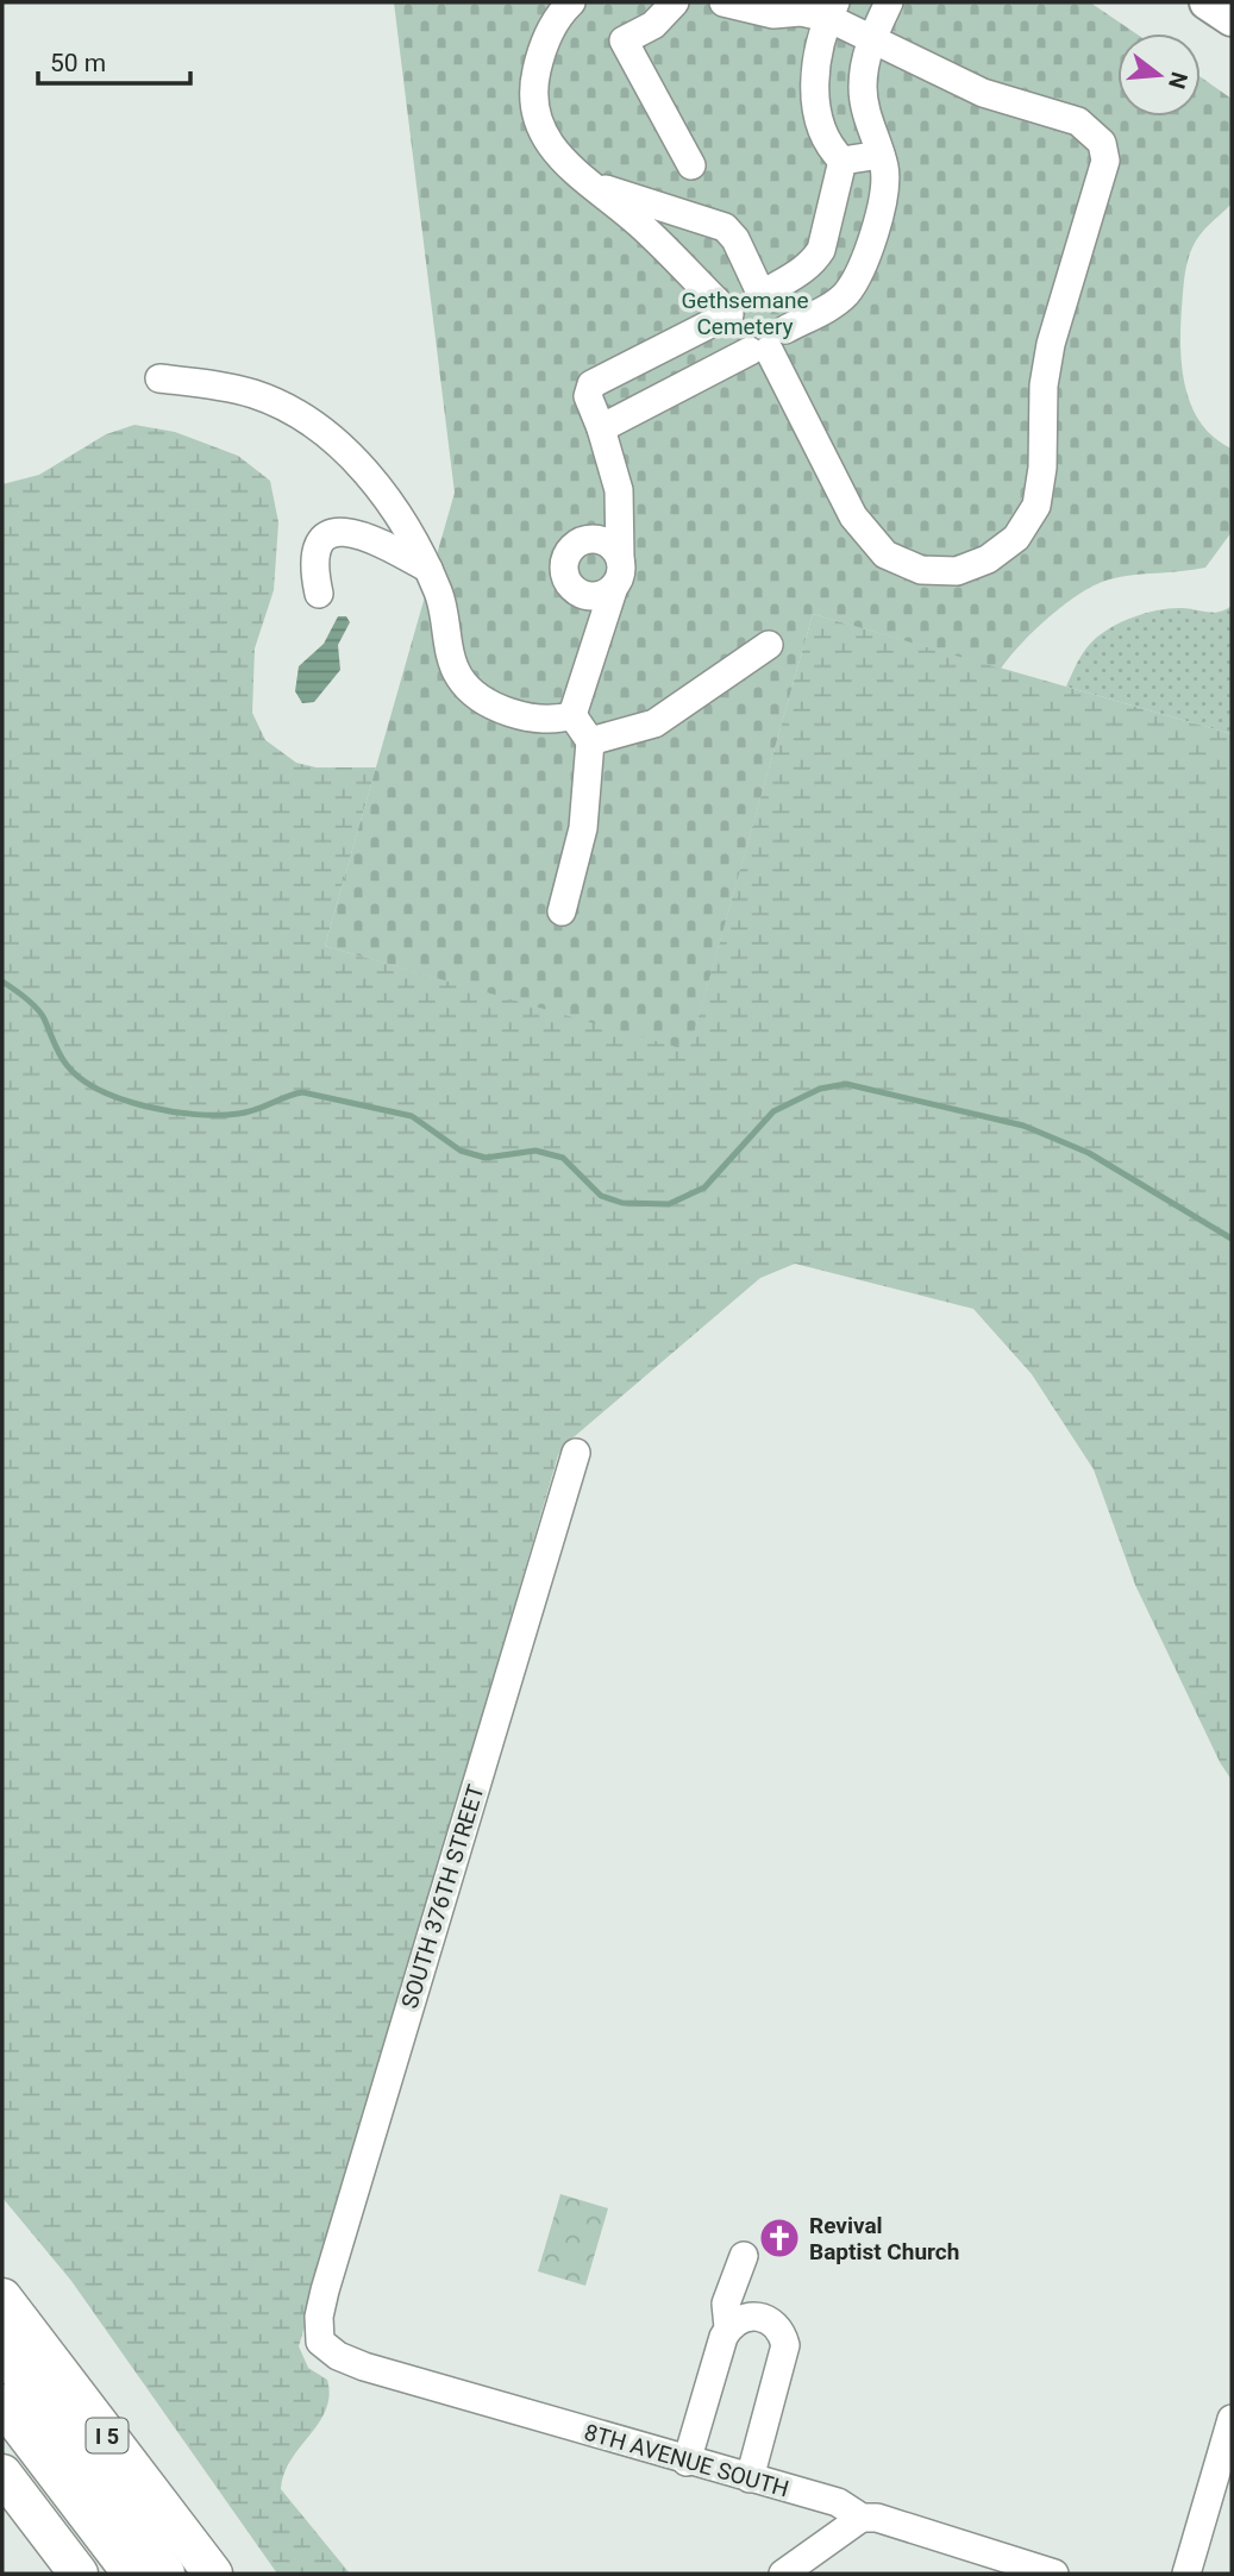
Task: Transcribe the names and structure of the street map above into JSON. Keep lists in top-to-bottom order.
{
  "streets": {
    "highway": ["I 5"],
    "street": ["SOUTH 376TH STREET", "8TH AVENUE SOUTH"]
  },
  "crossings": [
    ["SOUTH 376TH STREET", "8TH AVENUE SOUTH"]
  ],
  "parks": ["Gethsemane Cemetery"],
  "places": {
    "church": ["Revival Baptist Church"]
  },
  "scale_bar": "50 m",
  "north": "right"
}
